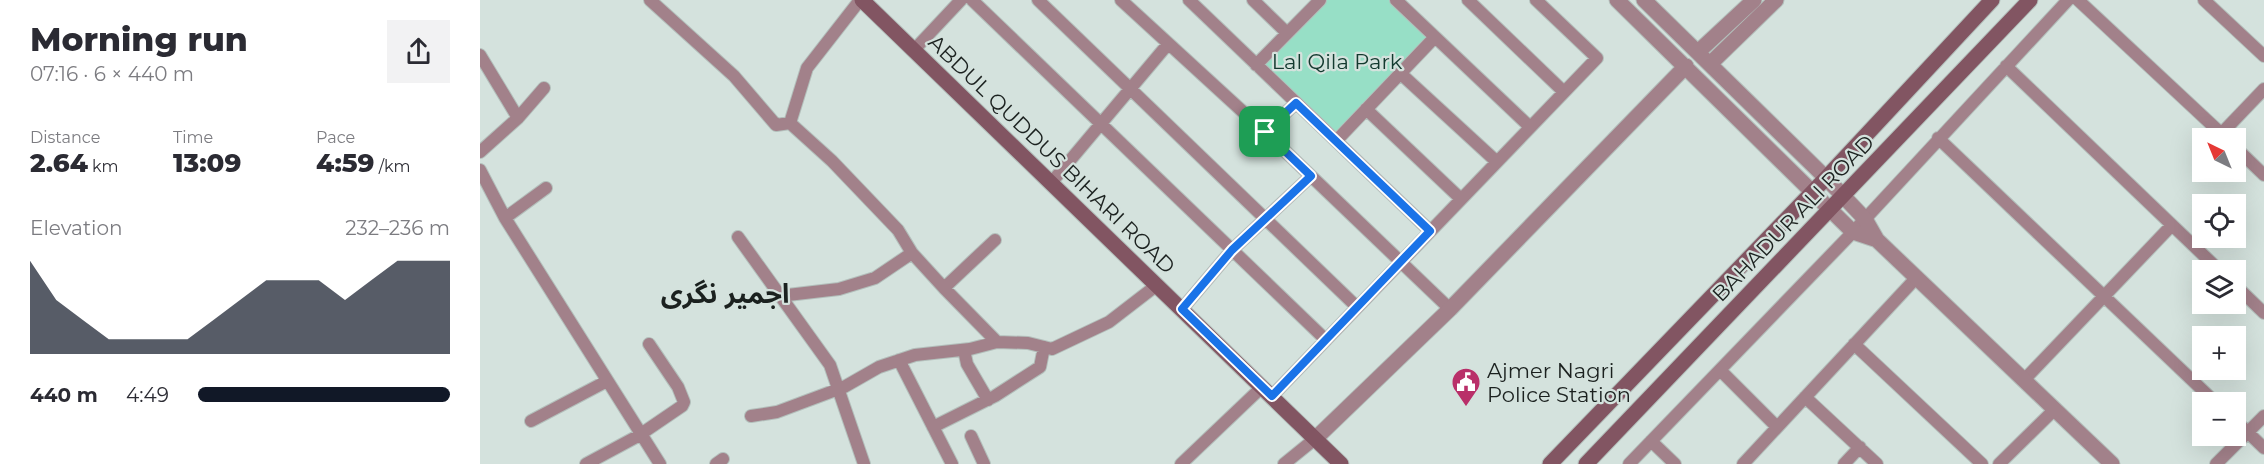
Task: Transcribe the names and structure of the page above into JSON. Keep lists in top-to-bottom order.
{
  "streets": {
    "main road": ["ABDUL QUDDUS BIHARI ROAD", "BAHADUR ALI ROAD"]
  },
  "districts": ["اجمیر نگری"],
  "parks": ["Lal Qila Park"],
  "places": {
    "public building": ["Ajmer Nagri Police Station"]
  },
  "north": "top left",
  "page": {
    "heading": ["Morning run", "07:16 · 6 × 440 m"],
    "stats": [
      ["Distance", "2.64 km"],
      ["Time", "13:09"],
      ["Pace", "4:59 /km"]
    ],
    "map_buttons": ["+", "−"],
    "chart": ["Elevation", "232–236 m"],
    "list": [
      {
        "name": "440 m",
        "note": "4:49"
      }
    ]
  }
}
